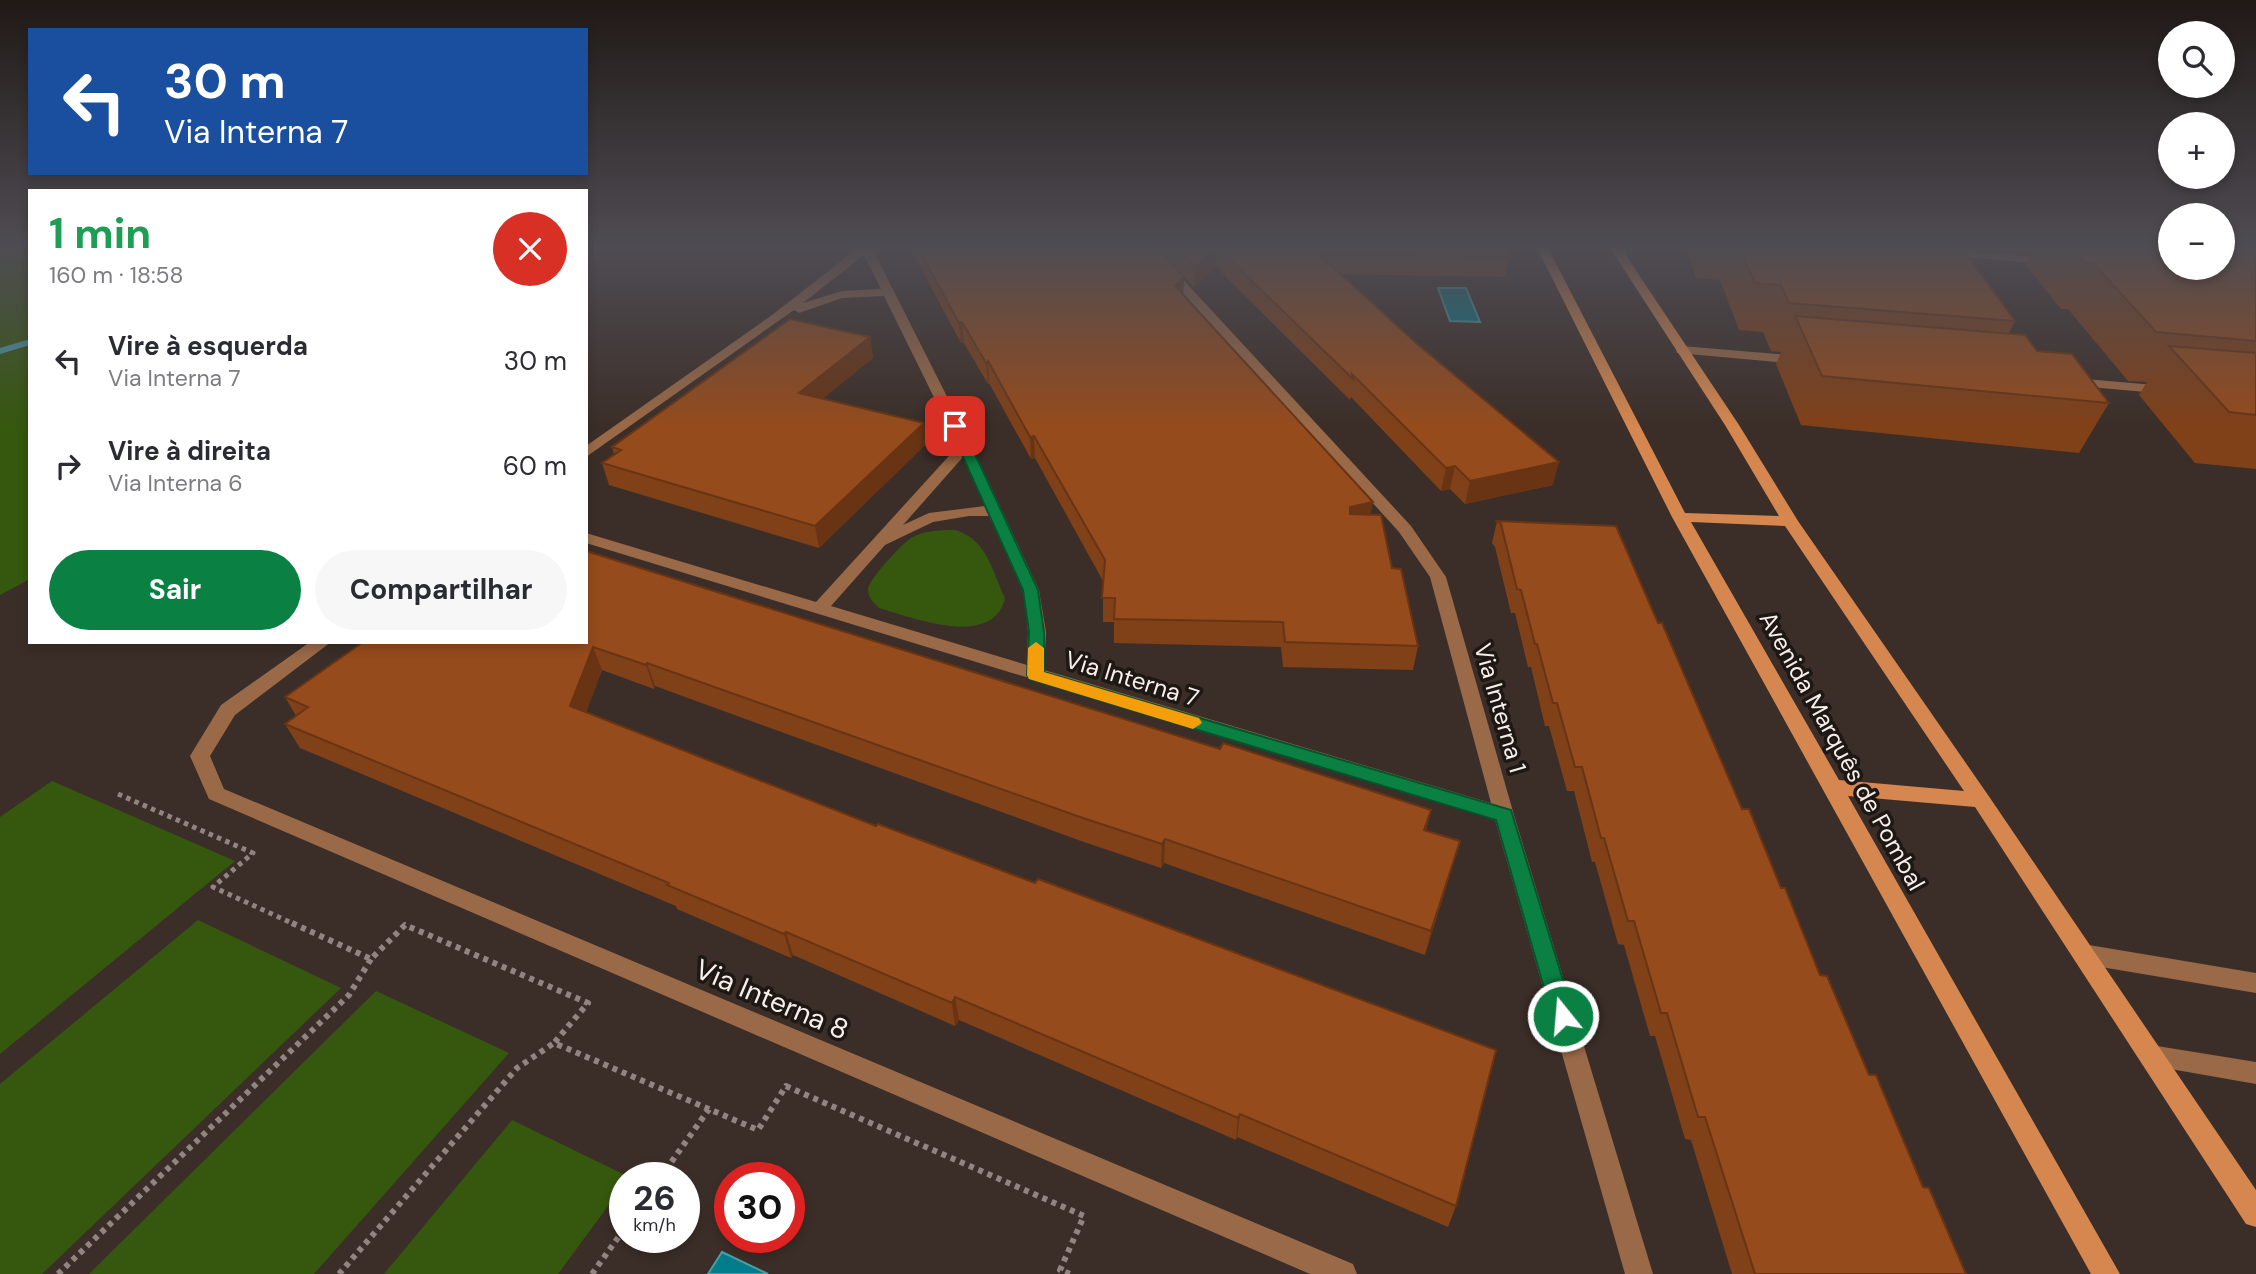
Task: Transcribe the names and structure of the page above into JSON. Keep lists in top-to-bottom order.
{
  "streets": {
    "main road": ["Avenida Marquês de Pombal"],
    "street": ["Via Interna 7", "Via Interna 1", "Via Interna 8"]
  },
  "crossings": [
    ["Via Interna 7", "Via Interna 1"]
  ],
  "page": {
    "map_buttons": ["+", "−"],
    "turn": ["30 m", "Via Interna 7"],
    "heading": ["1 min", "160 m · 18:58"],
    "list": [
      {
        "name": "Vire à esquerda",
        "note": "Via Interna 7",
        "value": "30 m"
      },
      {
        "name": "Vire à direita",
        "note": "Via Interna 6",
        "value": "60 m"
      }
    ],
    "buttons": ["Sair", "Compartilhar"],
    "speed": "26 km/h",
    "limit": "30"
  }
}
